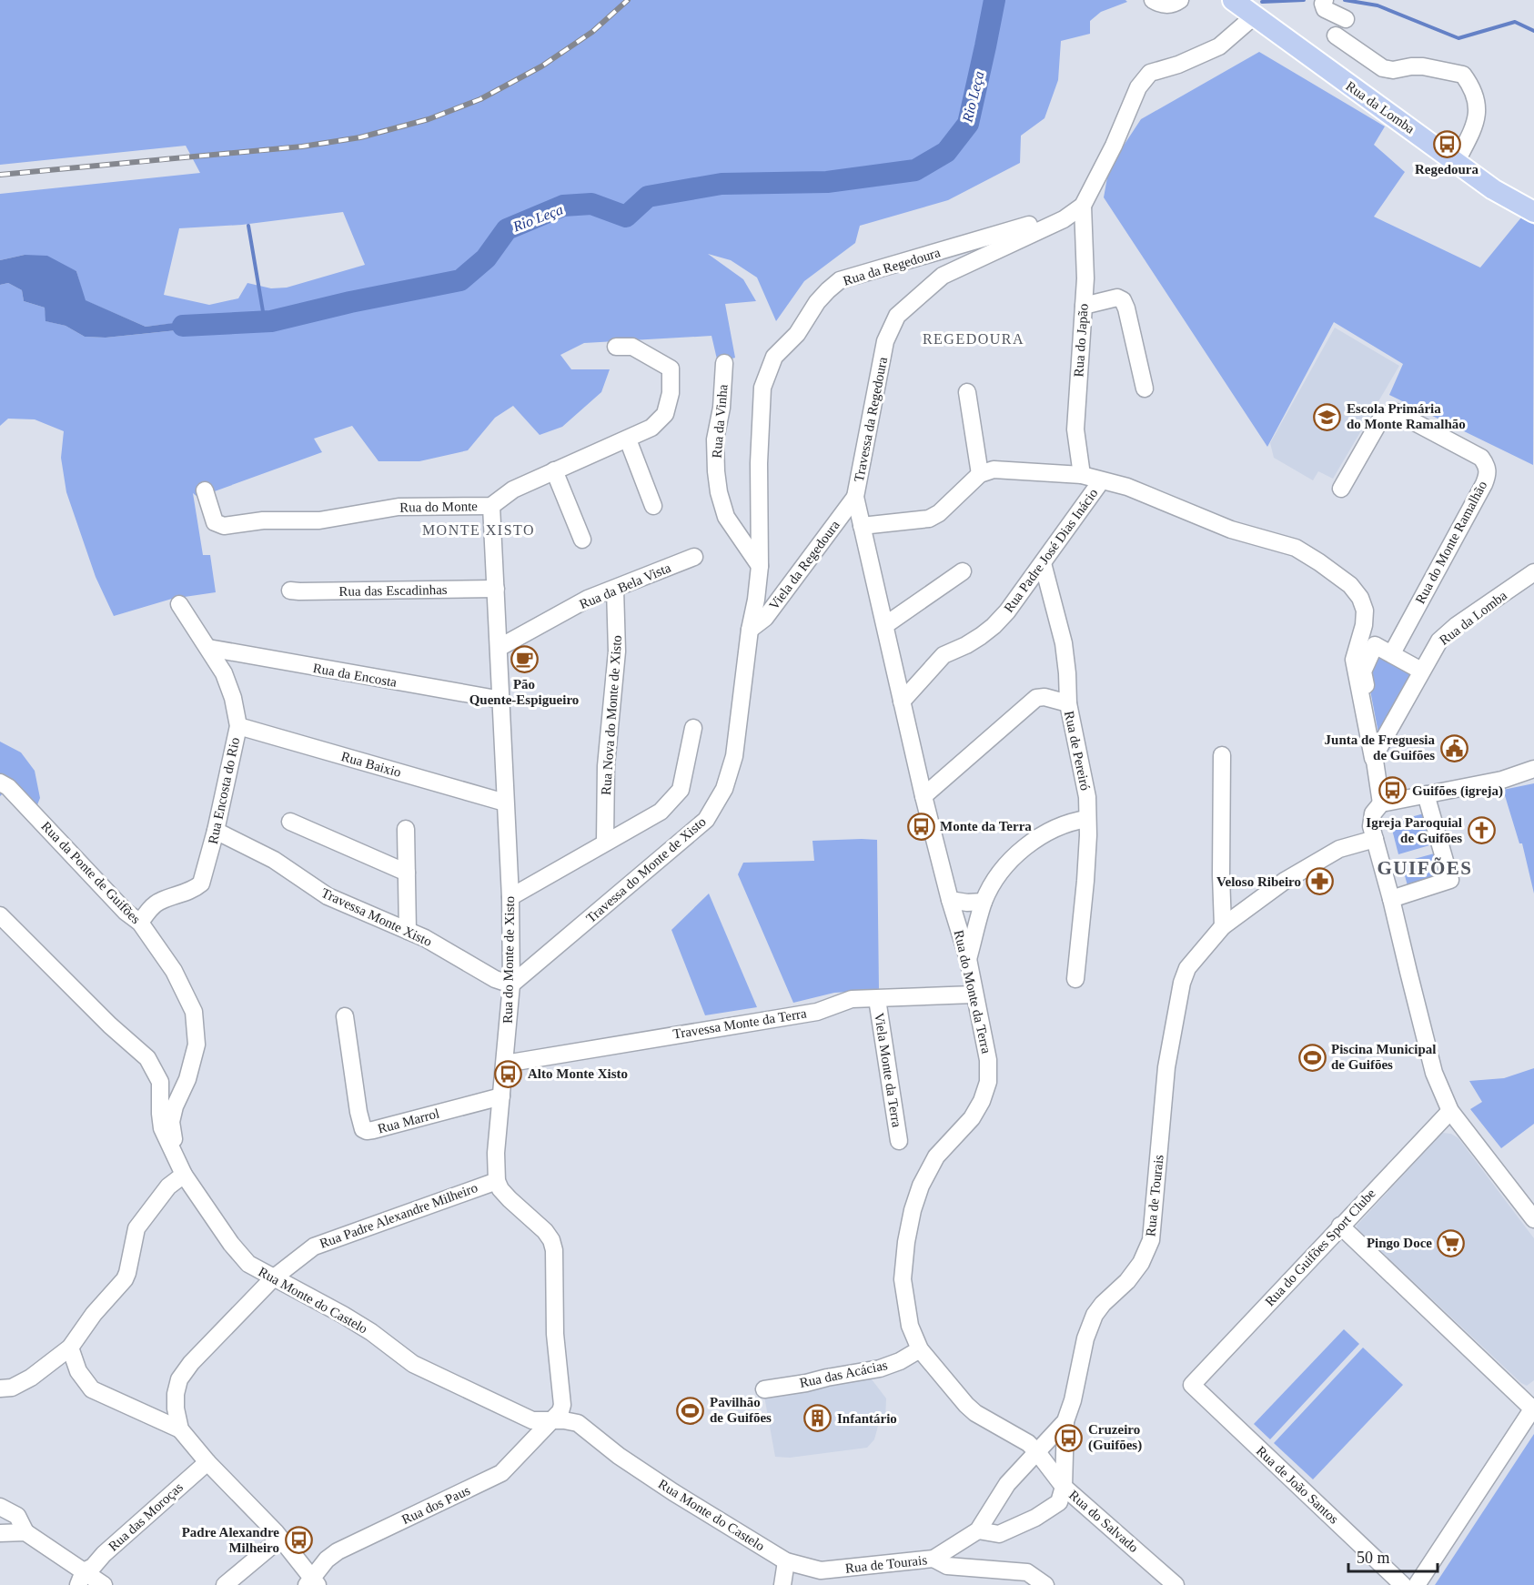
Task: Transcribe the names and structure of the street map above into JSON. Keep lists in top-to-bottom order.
{
  "streets": {
    "main road": ["Rua da Lomba"],
    "street": [
      "Rua da Regedoura",
      "Rua do Japão",
      "Travessa da Regedoura",
      "Rua da Vinha",
      "Rua do Monte",
      "Rua do Monte Ramalhão",
      "Rua Padre José Dias Inácio",
      "Viela da Regedoura",
      "Rua da Bela Vista",
      "Rua das Escadinhas",
      "Rua da Encosta",
      "Rua Nova do Monte de Xisto",
      "Rua de Pereiró",
      "Rua Baixio",
      "Rua Encosta do Rio",
      "Travessa do Monte de Xisto",
      "Rua da Ponte de Guifões",
      "Travessa Monte Xisto",
      "Rua do Monte de Xisto",
      "Rua do Monte da Terra",
      "Travessa Monte da Terra",
      "Viela Monte da Terra",
      "Rua Marrol",
      "Rua de Tourais",
      "Rua Padre Alexandre Milheiro",
      "Rua do Guifões Sport Clube",
      "Rua Monte do Castelo",
      "Rua das Acácias",
      "Rua de João Santos",
      "Rua dos Paus",
      "Rua das Moroças",
      "Rua do Salvado"
    ]
  },
  "crossings": [
    ["Rua da Lomba", "Travessa da Regedoura"],
    ["Rua da Regedoura", "Rua do Japão"],
    ["Rua da Regedoura", "Travessa da Regedoura"],
    ["Rua da Regedoura", "Rua da Vinha"],
    ["Rua da Regedoura", "Viela da Regedoura"],
    ["Rua da Regedoura", "Travessa do Monte de Xisto"],
    ["Rua do Japão", "Travessa da Regedoura"],
    ["Travessa da Regedoura", "Viela da Regedoura"],
    ["Travessa da Regedoura", "Rua do Monte da Terra"],
    ["Rua do Monte", "Rua do Monte de Xisto"],
    ["Rua Padre José Dias Inácio", "Rua do Monte da Terra"],
    ["Viela da Regedoura", "Travessa do Monte de Xisto"],
    ["Rua da Bela Vista", "Rua Nova do Monte de Xisto"],
    ["Rua da Bela Vista", "Rua do Monte de Xisto"],
    ["Rua das Escadinhas", "Rua do Monte de Xisto"],
    ["Rua da Encosta", "Rua Encosta do Rio"],
    ["Rua da Encosta", "Rua do Monte de Xisto"],
    ["Rua de Pereiró", "Rua do Monte da Terra"],
    ["Rua Baixio", "Rua Encosta do Rio"],
    ["Rua Baixio", "Rua do Monte de Xisto"],
    ["Rua Encosta do Rio", "Rua da Ponte de Guifões"],
    ["Rua Encosta do Rio", "Travessa Monte Xisto"],
    ["Travessa do Monte de Xisto", "Travessa Monte Xisto"],
    ["Travessa do Monte de Xisto", "Rua do Monte de Xisto"],
    ["Rua da Ponte de Guifões", "Rua Monte do Castelo"],
    ["Travessa Monte Xisto", "Rua do Monte de Xisto"],
    ["Rua do Monte de Xisto", "Travessa Monte da Terra"],
    ["Rua do Monte de Xisto", "Rua Marrol"],
    ["Rua do Monte de Xisto", "Rua Padre Alexandre Milheiro"],
    ["Rua do Monte da Terra", "Travessa Monte da Terra"],
    ["Rua do Monte da Terra", "Rua de Tourais"],
    ["Rua do Monte da Terra", "Rua das Acácias"],
    ["Rua do Monte da Terra", "Rua do Salvado"],
    ["Travessa Monte da Terra", "Viela Monte da Terra"],
    ["Rua de Tourais", "Rua Monte do Castelo"],
    ["Rua de Tourais", "Rua do Salvado"],
    ["Rua Padre Alexandre Milheiro", "Rua Monte do Castelo"],
    ["Rua do Guifões Sport Clube", "Rua de João Santos"],
    ["Rua Monte do Castelo", "Rua dos Paus"]
  ],
  "districts": ["REGEDOURA", "MONTE XISTO", "GUIFÕES"],
  "water": ["Rio Leça"],
  "places": {
    "bus stop": [
      "Regedoura",
      "Guifões (igreja)",
      "Monte da Terra",
      "Alto Monte Xisto",
      "Cruzeiro (Guifões)",
      "Padre Alexandre Milheiro"
    ],
    "school or university": ["Escola Primária do Monte Ramalhão"],
    "cafe": ["Pão Quente-Espigueiro"],
    "public building": ["Junta de Freguesia de Guifões"],
    "church": ["Igreja Paroquial de Guifões"],
    "pharmacy": ["Veloso Ribeiro"],
    "sports": ["Piscina Municipal de Guifões", "Pavilhão de Guifões"],
    "supermarket": ["Pingo Doce"],
    "building": ["Infantário"]
  },
  "scale_bar": "50 m"
}
